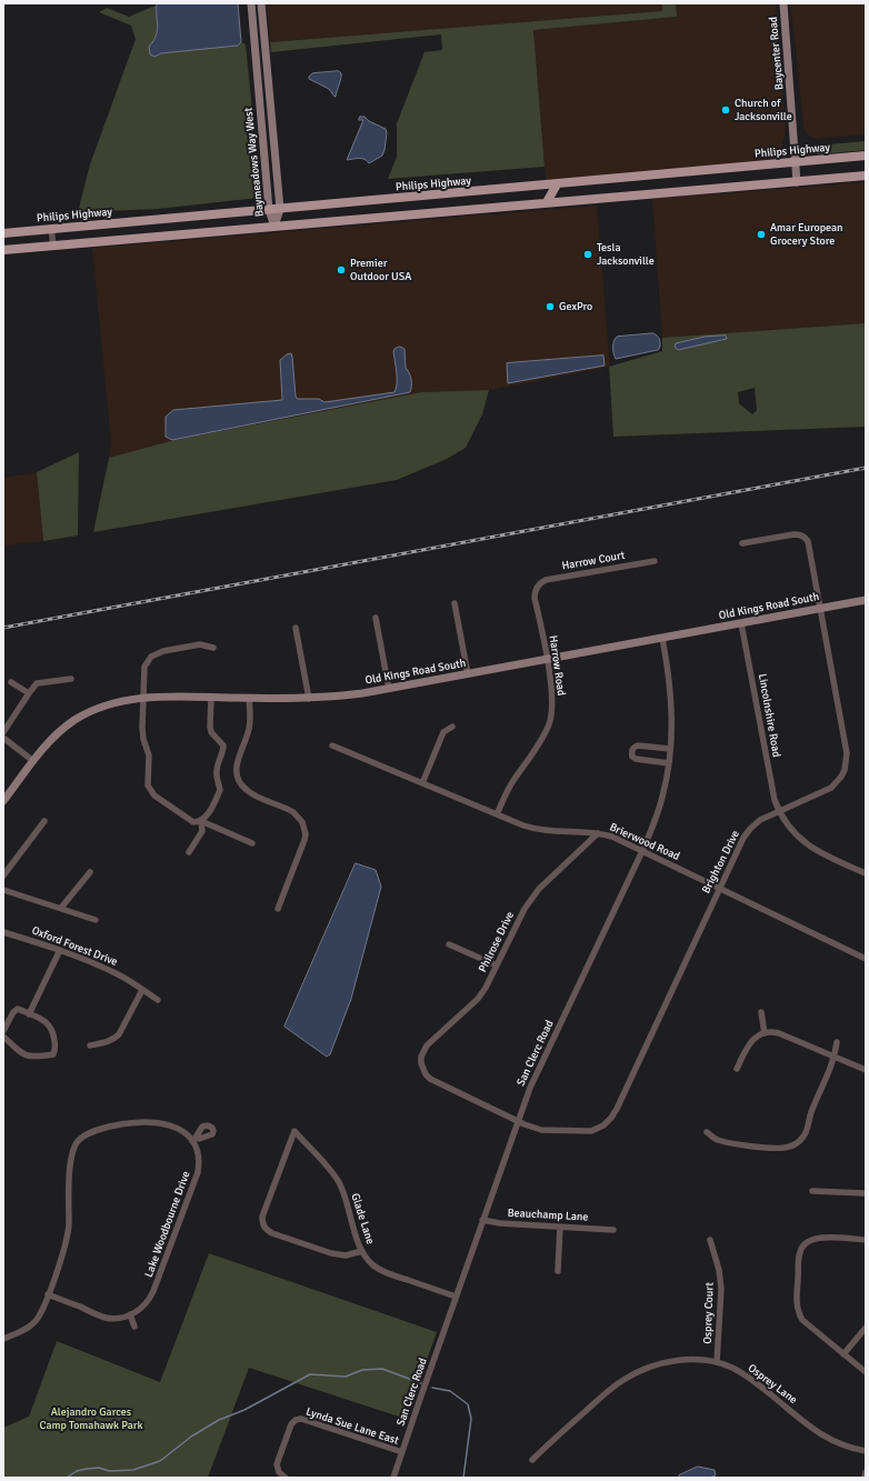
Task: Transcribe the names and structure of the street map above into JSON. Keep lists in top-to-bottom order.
{
  "streets": {
    "main road": ["Philips Highway"],
    "street": [
      "Baycenter Road",
      "Baymeadows Way West",
      "Harrow Court",
      "Old Kings Road South",
      "Harrow Road",
      "Lincolnshire Road",
      "Brierwood Road",
      "Brighton Drive",
      "Philrose Drive",
      "Oxford Forest Drive",
      "San Clerc Road",
      "Beauchamp Lane",
      "Glade Lane",
      "Lake Woodbourne Drive",
      "Osprey Court",
      "Osprey Lane",
      "Lynda Sue Lane East"
    ]
  },
  "crossings": [
    ["Baycenter Road", "Philips Highway"],
    ["Philips Highway", "Baymeadows Way West"],
    ["Harrow Court", "Harrow Road"],
    ["Old Kings Road South", "Harrow Road"],
    ["Old Kings Road South", "Lincolnshire Road"],
    ["Old Kings Road South", "Brighton Drive"],
    ["Old Kings Road South", "San Clerc Road"],
    ["Harrow Road", "Brierwood Road"],
    ["Lincolnshire Road", "Brighton Drive"],
    ["Brierwood Road", "Brighton Drive"],
    ["Brierwood Road", "Philrose Drive"],
    ["Brierwood Road", "San Clerc Road"],
    ["Brighton Drive", "Philrose Drive"],
    ["Brighton Drive", "San Clerc Road"],
    ["San Clerc Road", "Beauchamp Lane"],
    ["San Clerc Road", "Glade Lane"],
    ["San Clerc Road", "Lynda Sue Lane East"],
    ["Osprey Court", "Osprey Lane"]
  ],
  "parks": ["Alejandro Garces Camp Tomahawk Park"],
  "places": [
    "Church of Jacksonville",
    "Amar European Grocery Store",
    "Tesla Jacksonville",
    "Premier Outdoor USA",
    "GexPro"
  ]
}
